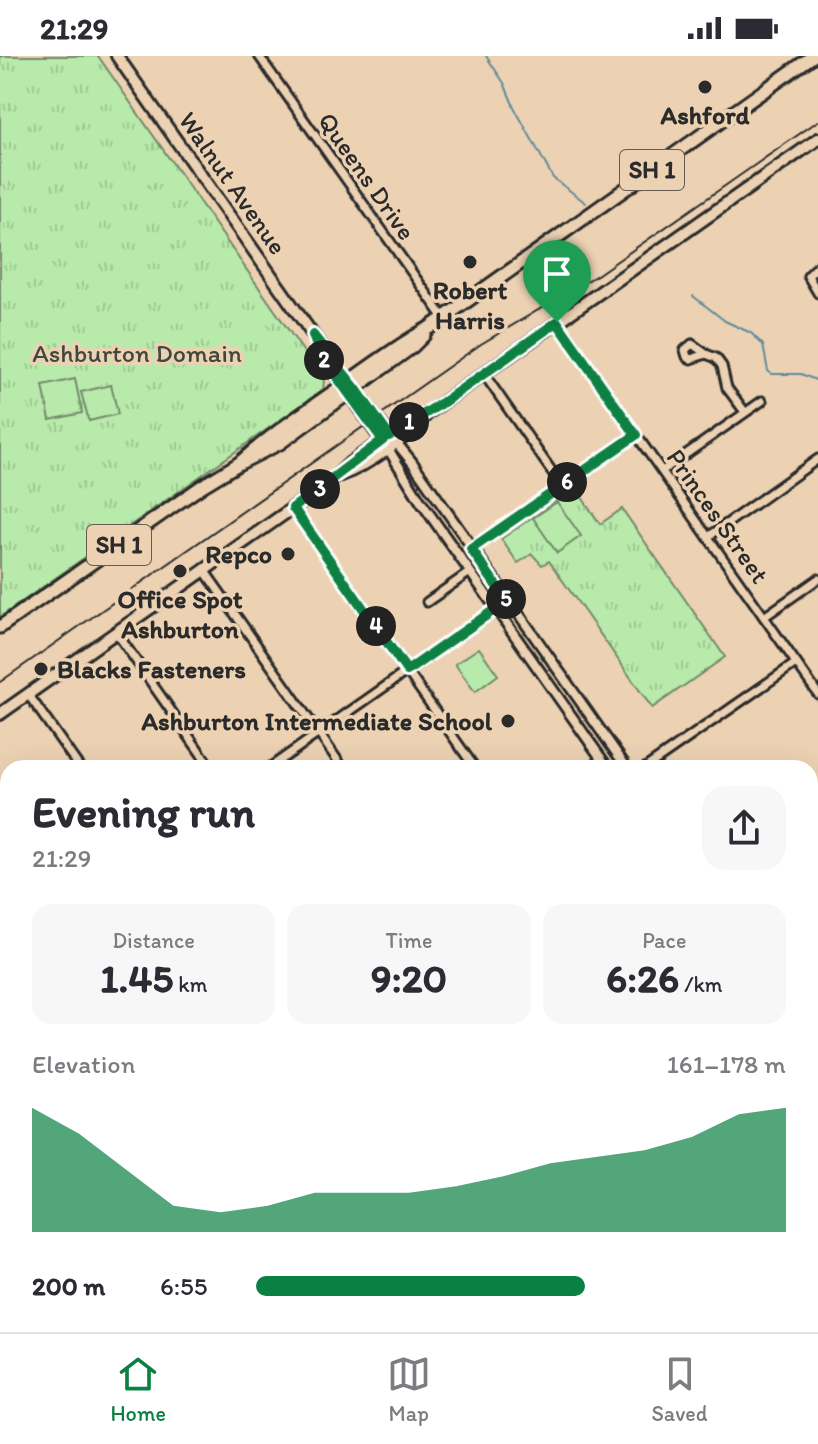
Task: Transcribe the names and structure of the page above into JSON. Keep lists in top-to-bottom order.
{
  "streets": {
    "highway": ["SH 1"],
    "main road": ["Walnut Avenue"],
    "street": ["Queens Drive", "Princes Street"]
  },
  "crossings": [
    ["SH 1", "Queens Drive"],
    ["SH 1", "Walnut Avenue"]
  ],
  "parks": ["Ashburton Domain"],
  "places": [
    "Ashford",
    "Robert Harris",
    "Repco",
    "Office Spot Ashburton",
    "Blacks Fasteners",
    "Ashburton Intermediate School"
  ],
  "page": {
    "status": "21:29",
    "pins": [
      "2",
      "1",
      "6",
      "3",
      "5",
      "4"
    ],
    "heading": ["Evening run", "21:29"],
    "stats": [
      ["Distance", "1.45 km"],
      ["Time", "9:20"],
      ["Pace", "6:26 /km"]
    ],
    "chart": ["Elevation", "161–178 m"],
    "list": [
      {
        "name": "200 m",
        "note": "6:55"
      }
    ],
    "tabs": ["Home", "Map", "Saved"]
  }
}
